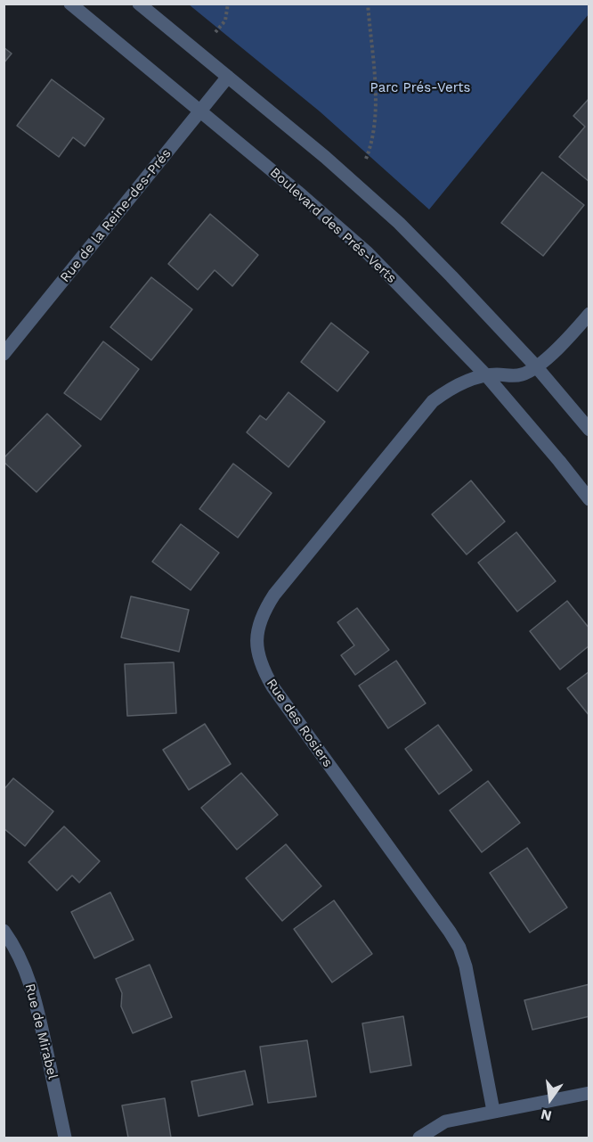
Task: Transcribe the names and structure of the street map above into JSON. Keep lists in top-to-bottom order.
{
  "streets": {
    "street": [
      "Rue de la Reine-des-Prés",
      "Boulevard des Prés-Verts",
      "Rue des Rosiers",
      "Rue de Mirabel"
    ]
  },
  "crossings": [
    ["Rue de la Reine-des-Prés", "Boulevard des Prés-Verts"],
    ["Boulevard des Prés-Verts", "Rue des Rosiers"]
  ],
  "parks": ["Parc Prés-Verts"],
  "north": "bottom"
}
